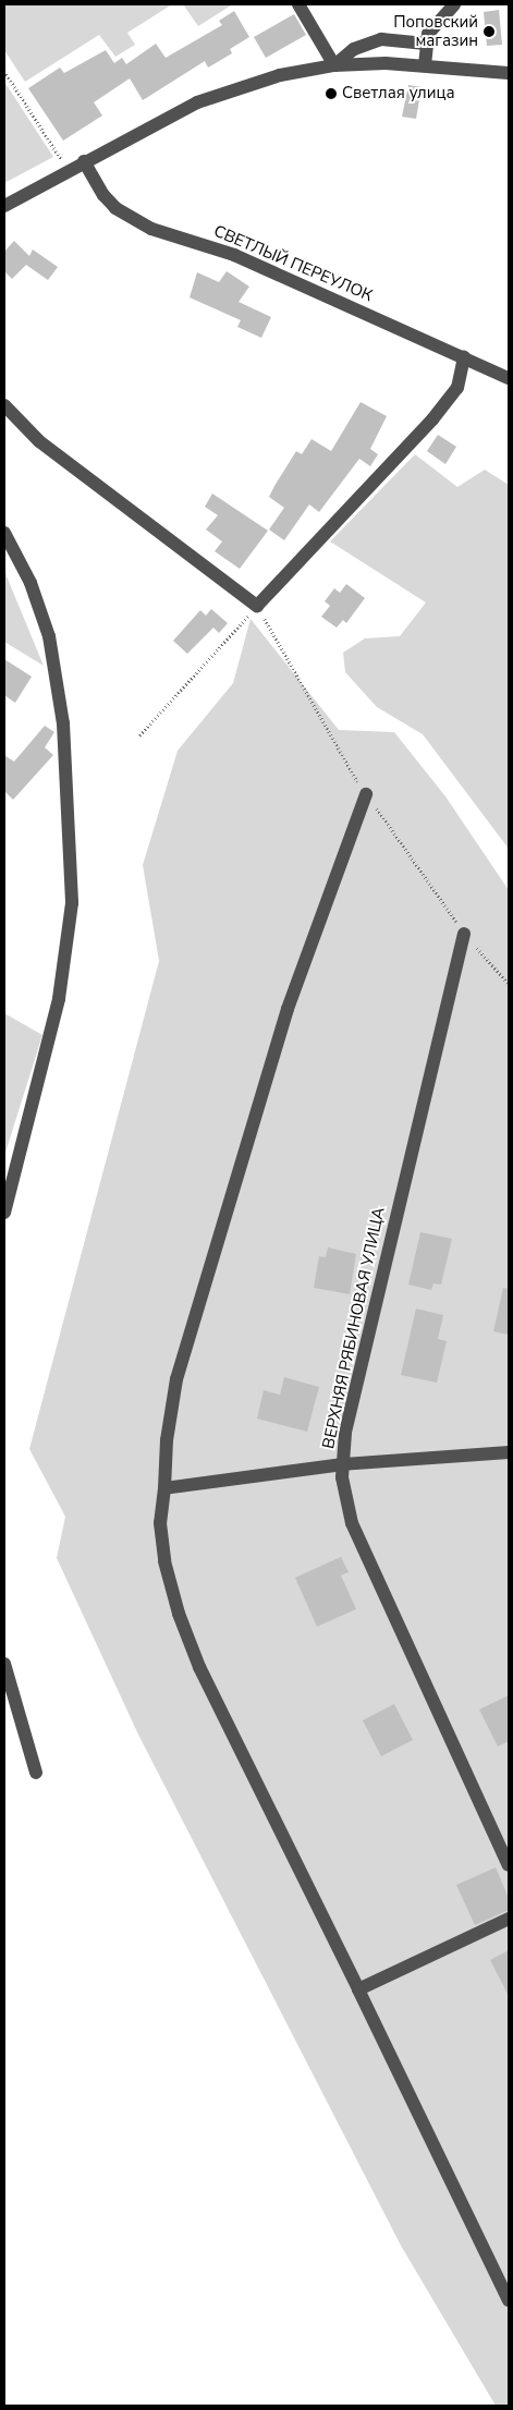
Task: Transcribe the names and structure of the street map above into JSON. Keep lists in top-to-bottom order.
{
  "streets": {
    "street": ["СВЕТЛЫЙ ПЕРЕУЛОК", "ВЕРХНЯЯ РЯБИНОВАЯ УЛИЦА"]
  },
  "places": ["Поповский магазин", "Светлая улица"]
}
